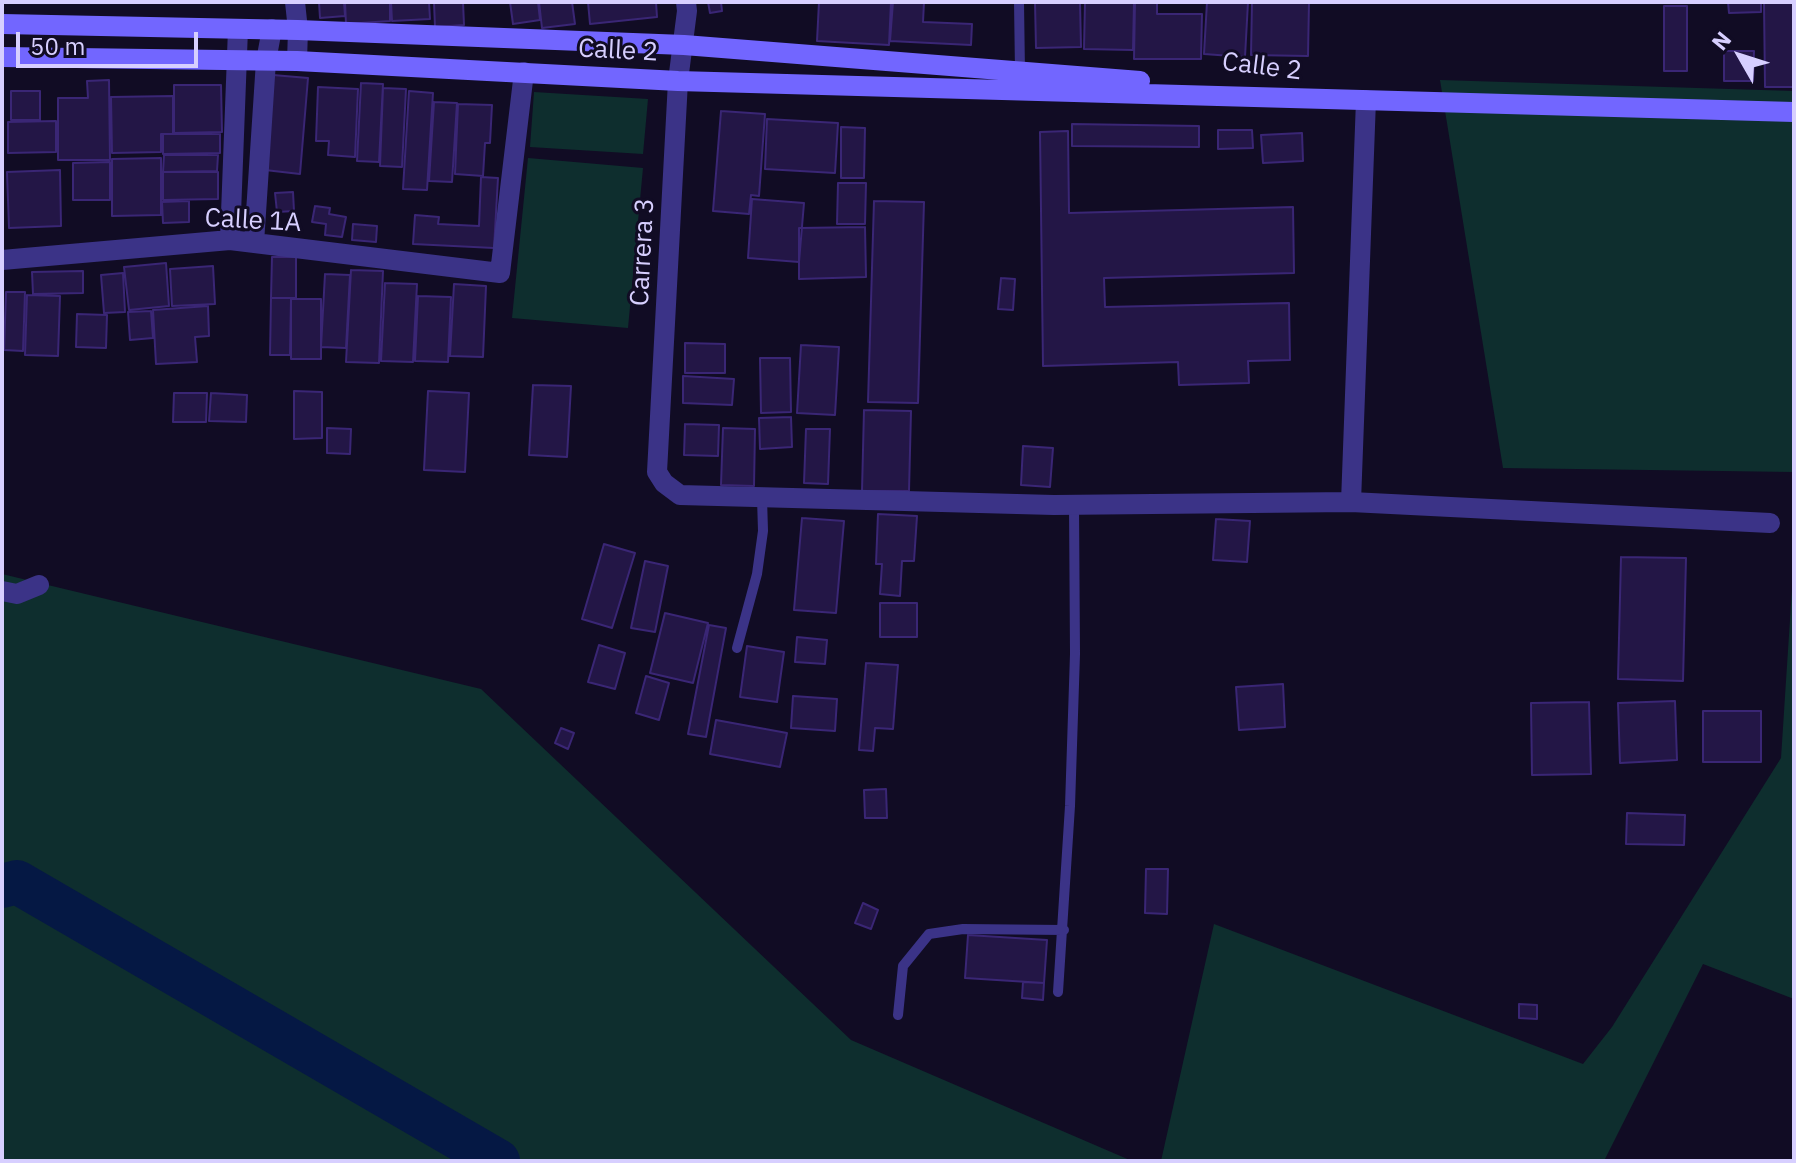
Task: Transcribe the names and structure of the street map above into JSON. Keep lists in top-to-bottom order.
{
  "streets": {
    "main road": ["Calle 2"],
    "street": ["Calle 1A", "Carrera 3"]
  },
  "crossings": [
    ["Calle 2", "Calle 1A"],
    ["Calle 2", "Carrera 3"]
  ],
  "scale_bar": "50 m",
  "north": "top left"
}
